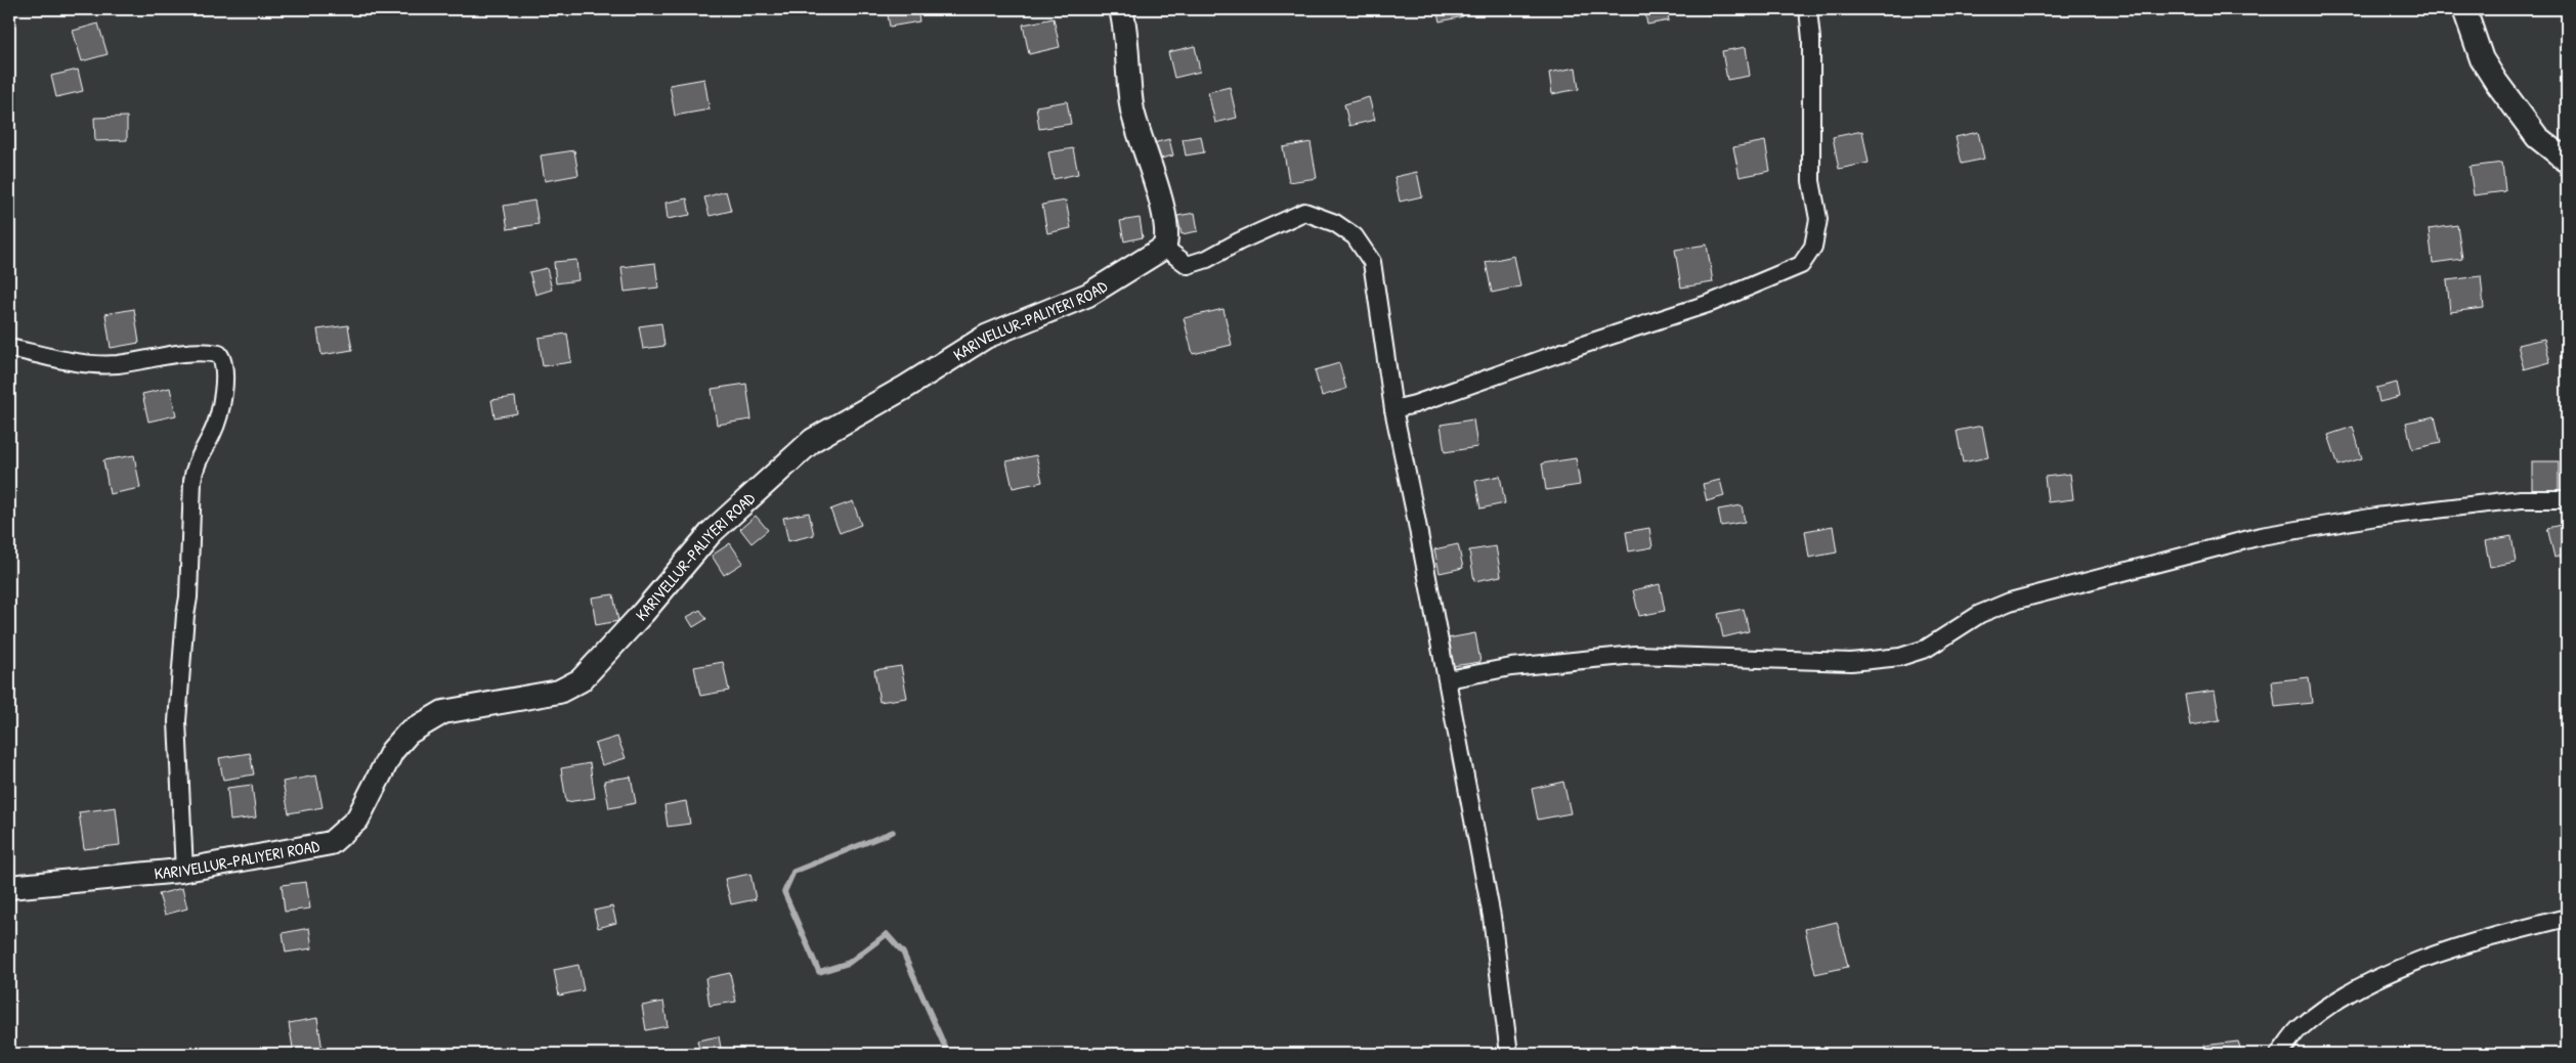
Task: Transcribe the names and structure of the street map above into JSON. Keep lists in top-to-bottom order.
{
  "streets": {
    "main road": ["KARIVELLUR-PALIYERI ROAD"]
  }
}
